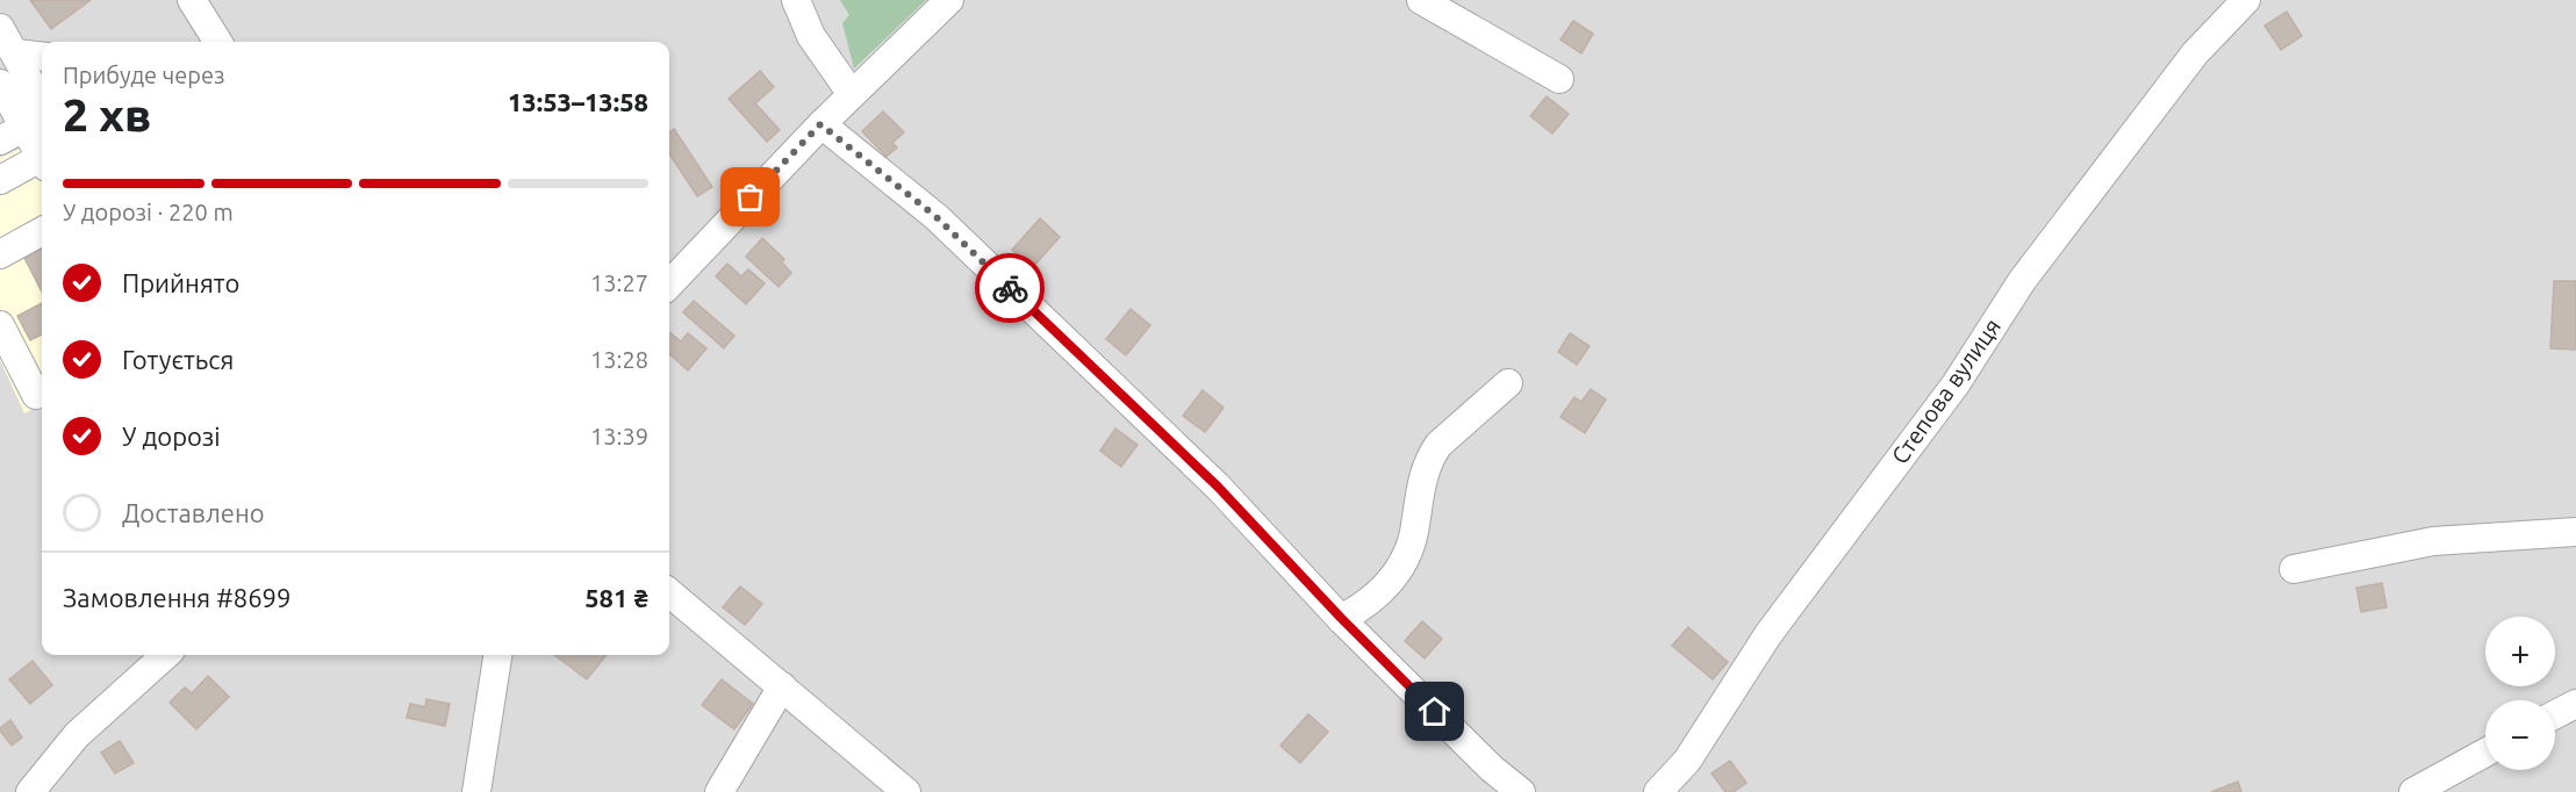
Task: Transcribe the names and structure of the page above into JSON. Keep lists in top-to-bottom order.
{
  "streets": {
    "street": ["Степова вулиця"]
  },
  "page": {
    "heading": ["2 хв", "Прибуде через", "13:53–13:58"],
    "panel": ["Замовлення #8699", "581 ₴"],
    "bar": "У дорозі · 220 m",
    "list": [
      ["Прийнято", "13:27"],
      ["Готується", "13:28"],
      ["У дорозі", "13:39"],
      "Доставлено"
    ],
    "map_buttons": ["+", "−"]
  }
}
